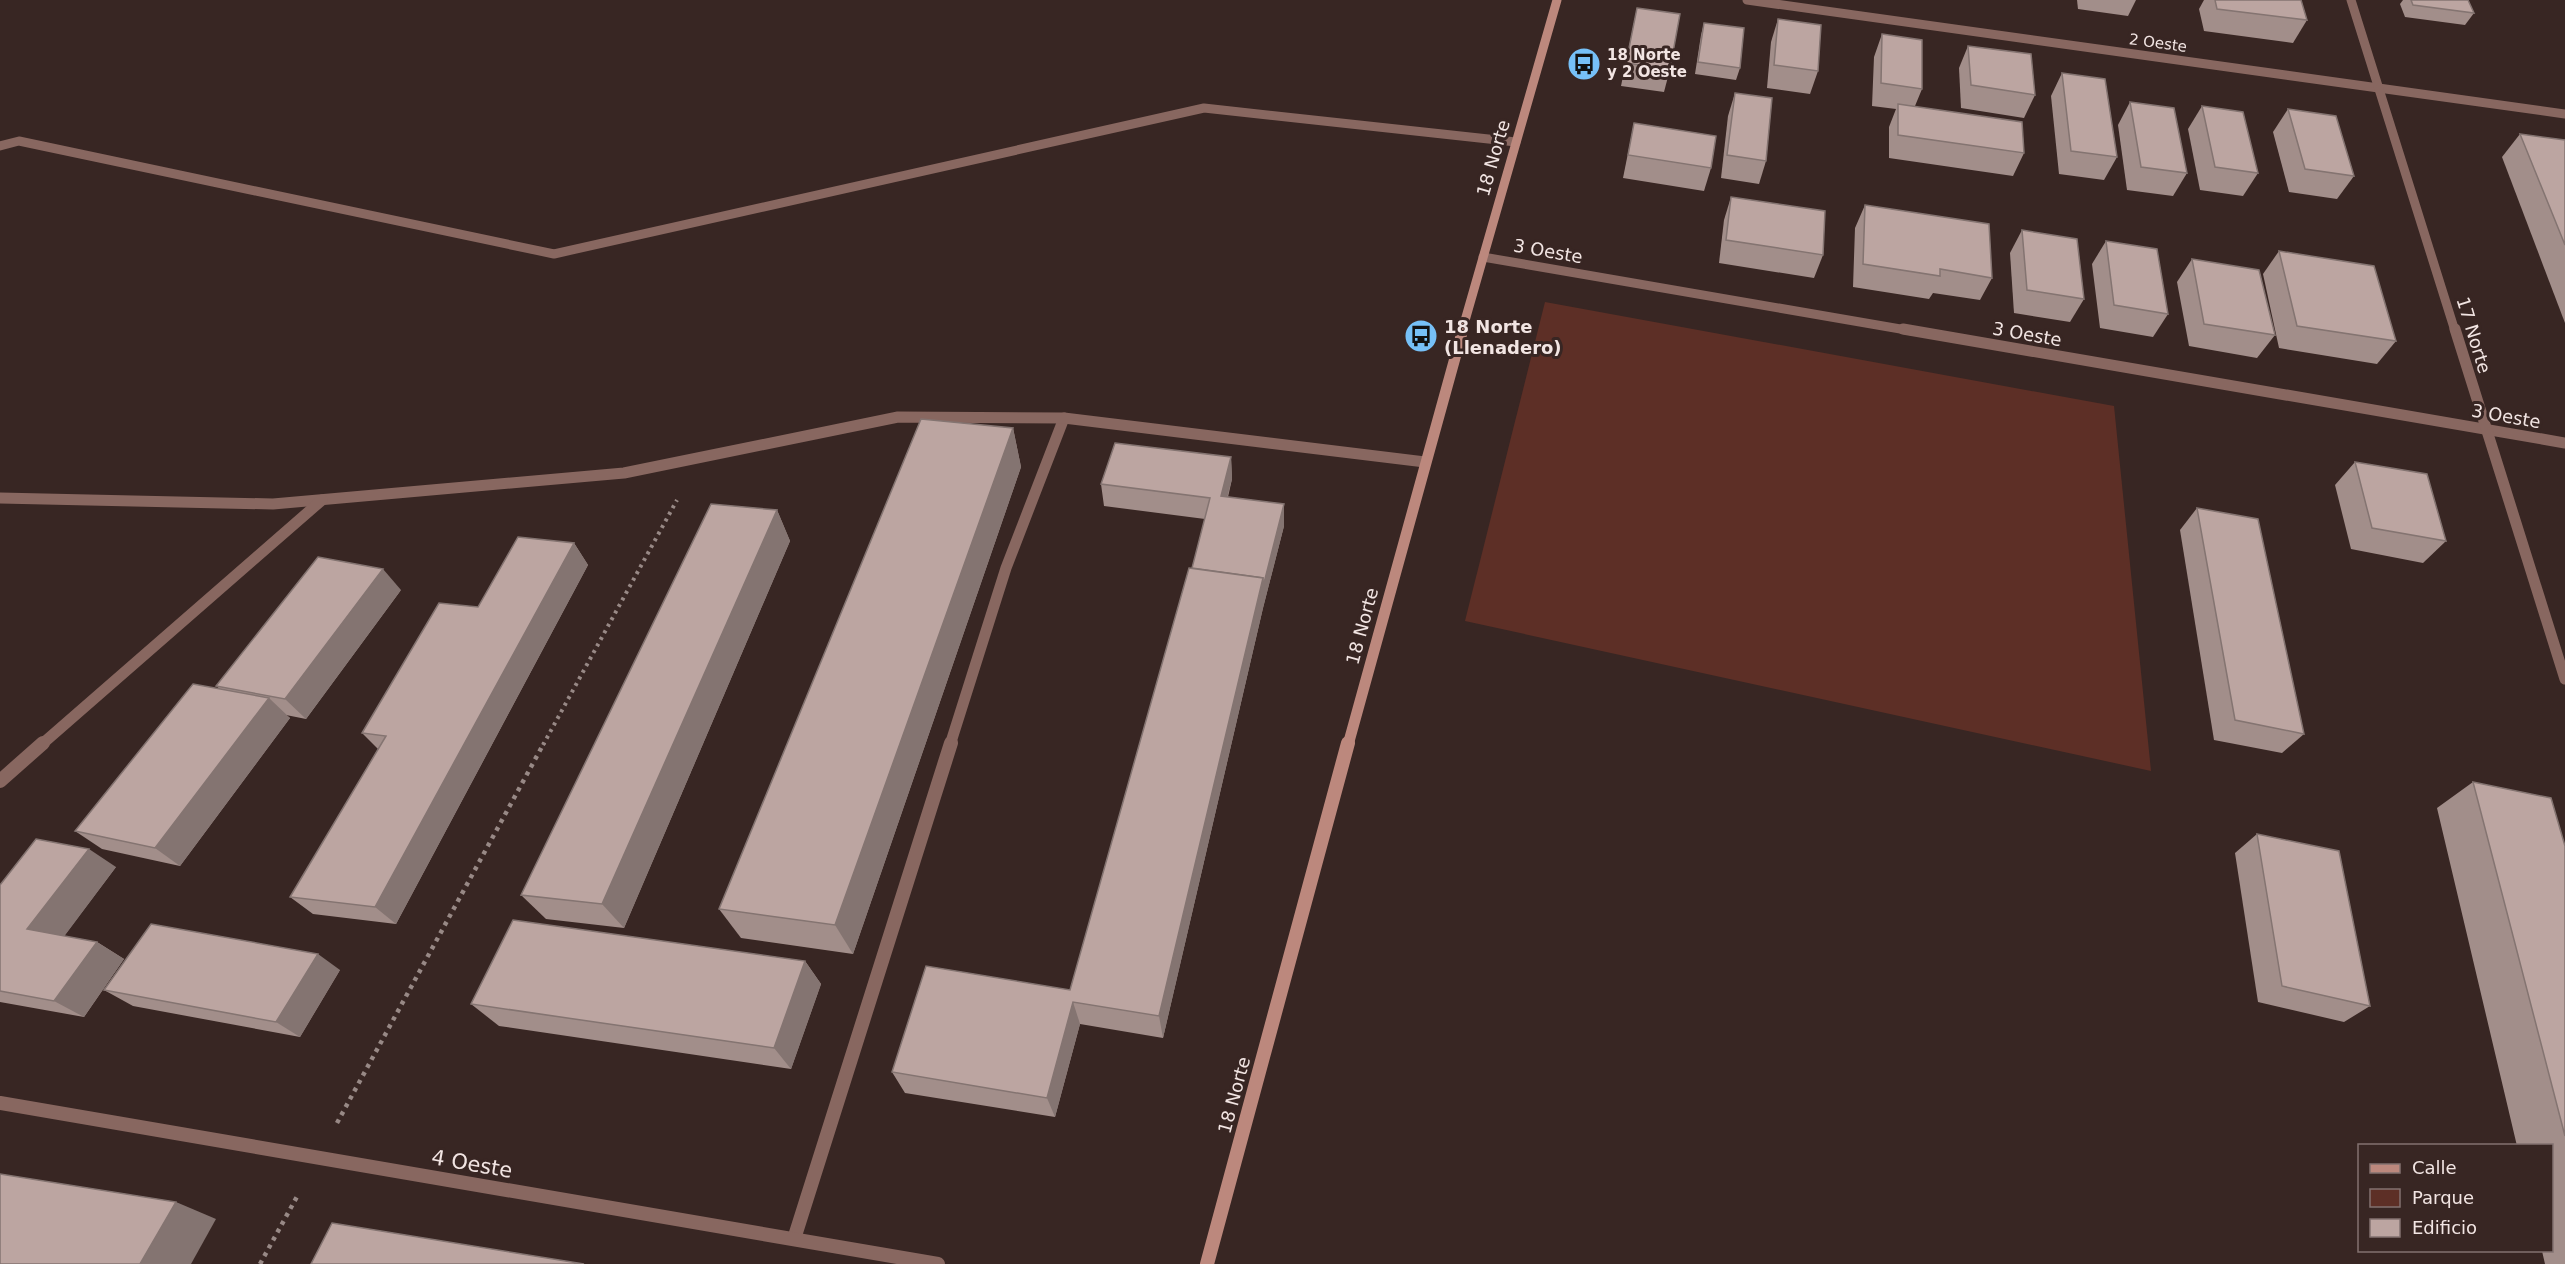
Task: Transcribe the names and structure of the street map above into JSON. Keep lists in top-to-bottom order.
{
  "streets": {
    "main road": ["18 Norte"],
    "street": [
      "2 Oeste",
      "3 Oeste",
      "17 Norte",
      "4 Oeste"
    ]
  },
  "crossings": [
    ["2 Oeste", "17 Norte"],
    ["18 Norte", "3 Oeste"],
    ["3 Oeste", "17 Norte"]
  ],
  "places": {
    "bus stop": ["18 Norte y 2 Oeste", "18 Norte (Llenadero)"]
  },
  "legend": ["Calle", "Parque", "Edificio"]
}
